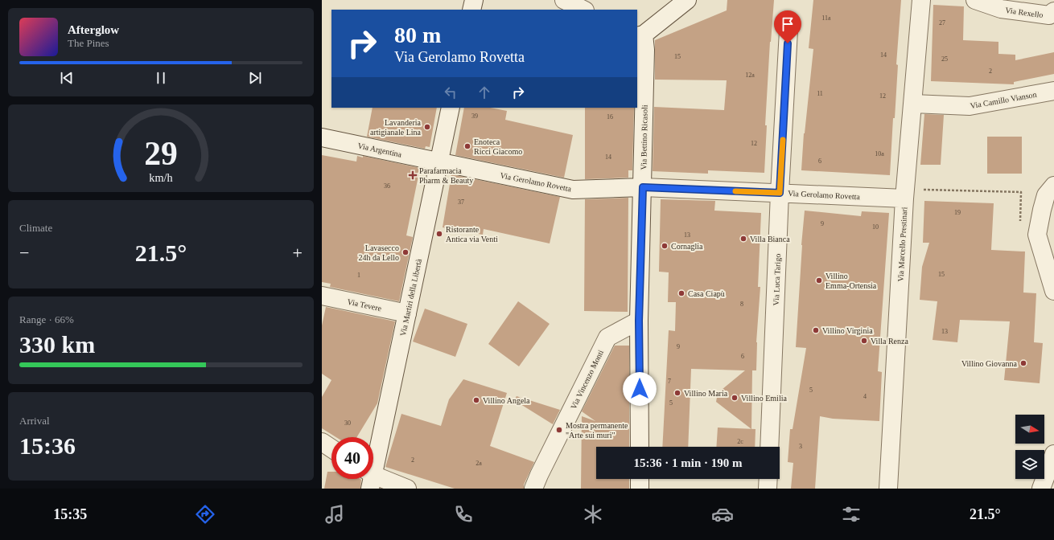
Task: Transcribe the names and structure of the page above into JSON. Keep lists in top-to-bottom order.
{
  "streets": {
    "street": [
      "Via Rexello",
      "Via Camillo Vianson",
      "Via Bettino Ricasoli",
      "Via Argentina",
      "Via Gerolamo Rovetta",
      "Via Marcello Prestinari",
      "Via Luca Tarigo",
      "Via Martiri della Libertà",
      "Via Tevere",
      "Via Vincenzo Monti"
    ]
  },
  "crossings": [
    ["Via Camillo Vianson", "Via Marcello Prestinari"],
    ["Via Bettino Ricasoli", "Via Gerolamo Rovetta"],
    ["Via Bettino Ricasoli", "Via Vincenzo Monti"],
    ["Via Argentina", "Via Gerolamo Rovetta"],
    ["Via Argentina", "Via Martiri della Libertà"],
    ["Via Gerolamo Rovetta", "Via Marcello Prestinari"],
    ["Via Gerolamo Rovetta", "Via Luca Tarigo"],
    ["Via Gerolamo Rovetta", "Via Martiri della Libertà"],
    ["Via Martiri della Libertà", "Via Tevere"]
  ],
  "places": {
    "other": [
      "Lavanderia artigianale Lina",
      "Enoteca Ricci Giacomo",
      "Ristorante Antica via Venti",
      "Villa Bianca",
      "Cornaglia",
      "Lavasecco 24h da Lello",
      "Villino Emma-Ortensia",
      "Casa Ciapù",
      "Villino Virginia",
      "Villa Renza",
      "Villino Giovanna",
      "Villino Maria",
      "Villino Emilia",
      "Villino Angela",
      "Mostra permanente \"Arte sui muri\""
    ],
    "health": ["Parafarmacia Pharm & Beauty"]
  },
  "house_numbers": [
    "11a",
    "27",
    "14",
    "15",
    "25",
    "2",
    "12a",
    "11",
    "12",
    "39",
    "16",
    "12",
    "10a",
    "14",
    "6",
    "36",
    "37",
    "19",
    "9",
    "10",
    "13",
    "15",
    "1",
    "8",
    "13",
    "9",
    "6",
    "7",
    "5",
    "4",
    "5",
    "30",
    "2c",
    "3",
    "2",
    "2a"
  ],
  "north": "right",
  "page": {
    "turn": ["80 m", "Via Gerolamo Rovetta"],
    "song": ["Afterglow", "The Pines"],
    "tile": [
      "Climate",
      ["Range · 66%", "330 km"],
      ["Arrival", "15:36"]
    ],
    "heat": ["−", "21.5°", "+"],
    "limit": "40",
    "trip": "15:36 · 1 min · 190 m",
    "tabs": ["15:35", "21.5°"],
    "gauge": ["29", "km/h"]
  }
}
